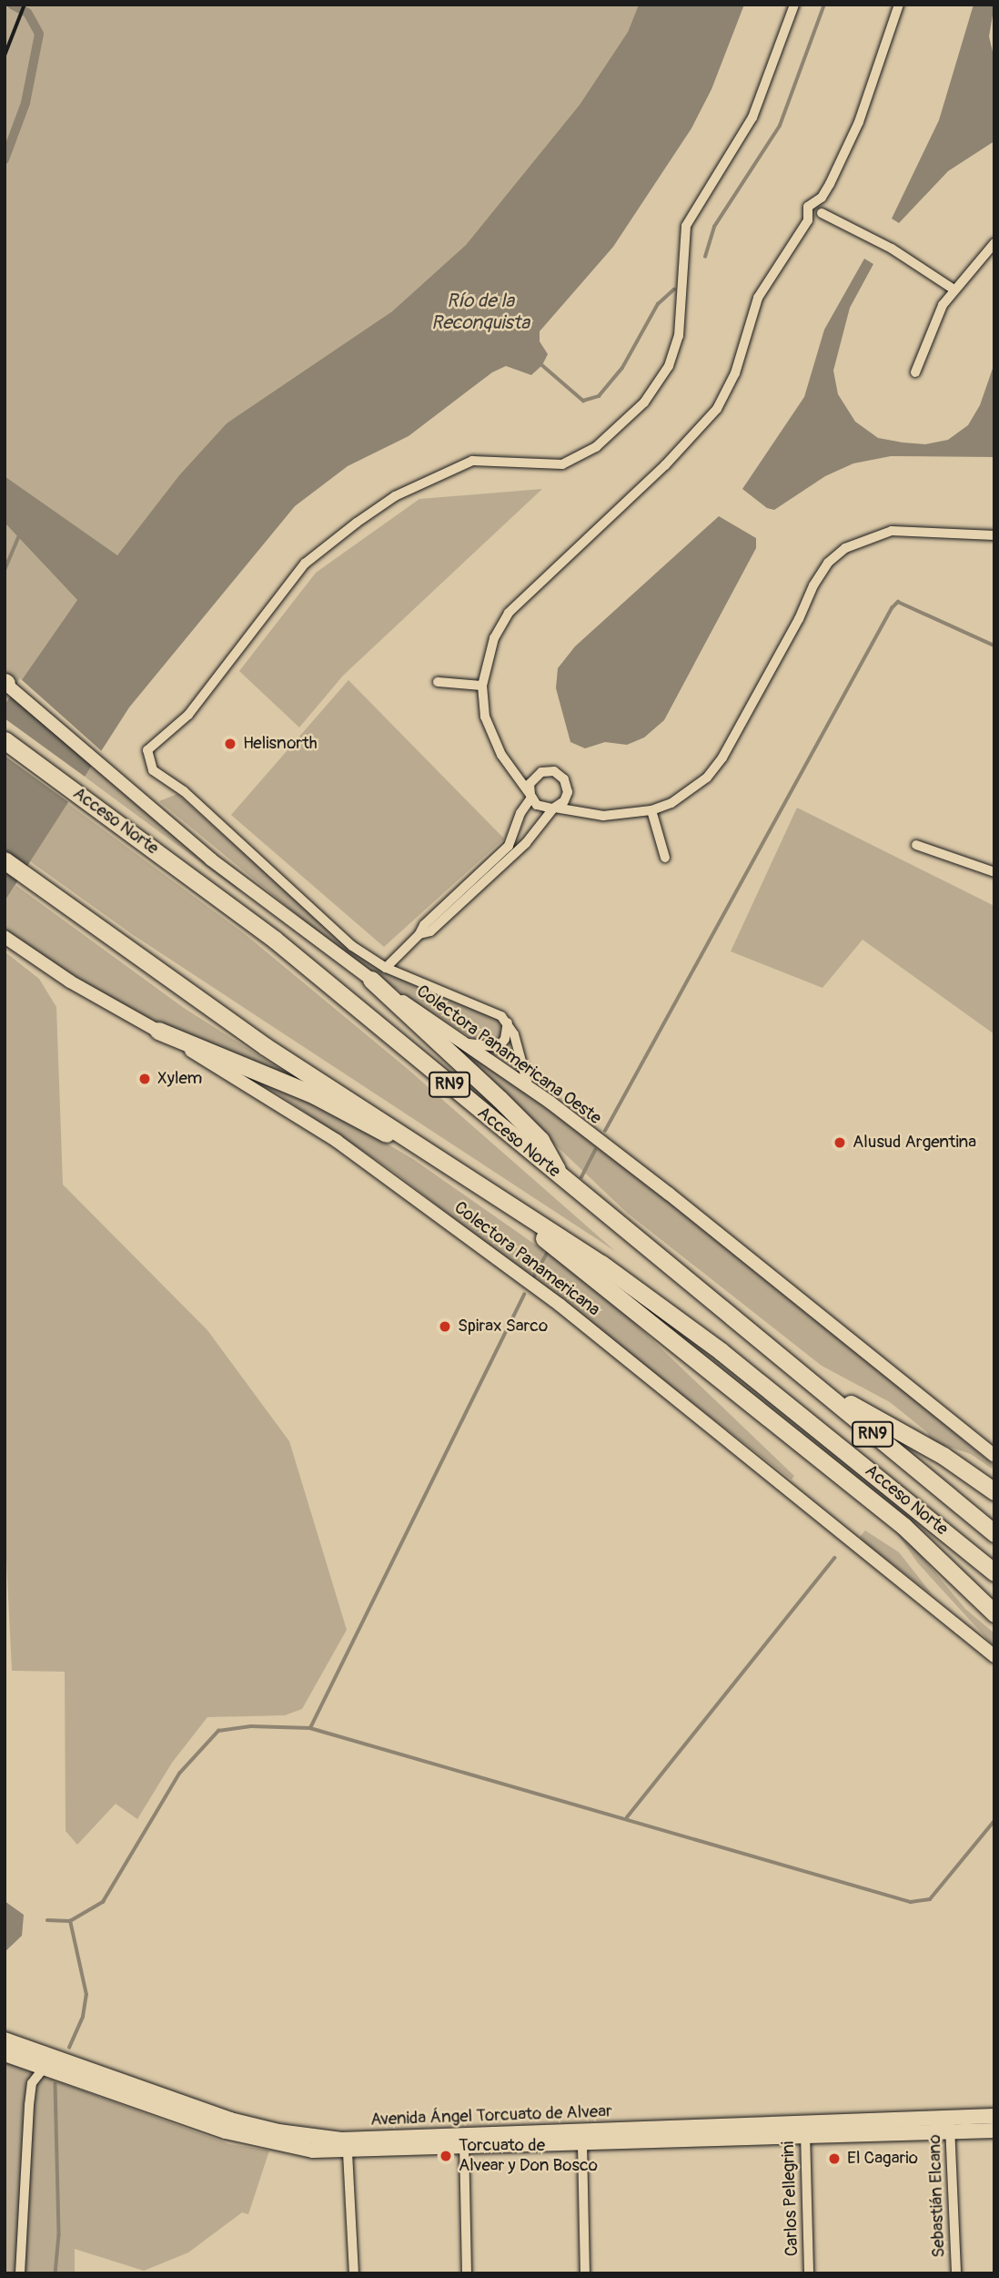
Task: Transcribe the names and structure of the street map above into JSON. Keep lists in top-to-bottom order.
{
  "streets": {
    "highway": ["Acceso Norte", "RN9"],
    "main road": ["Avenida Ángel Torcuato de Alvear"],
    "street": [
      "Colectora Panamericana Oeste",
      "Colectora Panamericana",
      "Sebastián Elcano",
      "Carlos Pellegrini"
    ]
  },
  "crossings": [
    ["Avenida Ángel Torcuato de Alvear", "Sebastián Elcano"],
    ["Avenida Ángel Torcuato de Alvear", "Carlos Pellegrini"]
  ],
  "water": ["Río de la Reconquista"],
  "places": [
    "Helisnorth",
    "Xylem",
    "Alusud Argentina",
    "Spirax Sarco",
    "Torcuato de Alvear y Don Bosco",
    "El Cagario"
  ]
}
